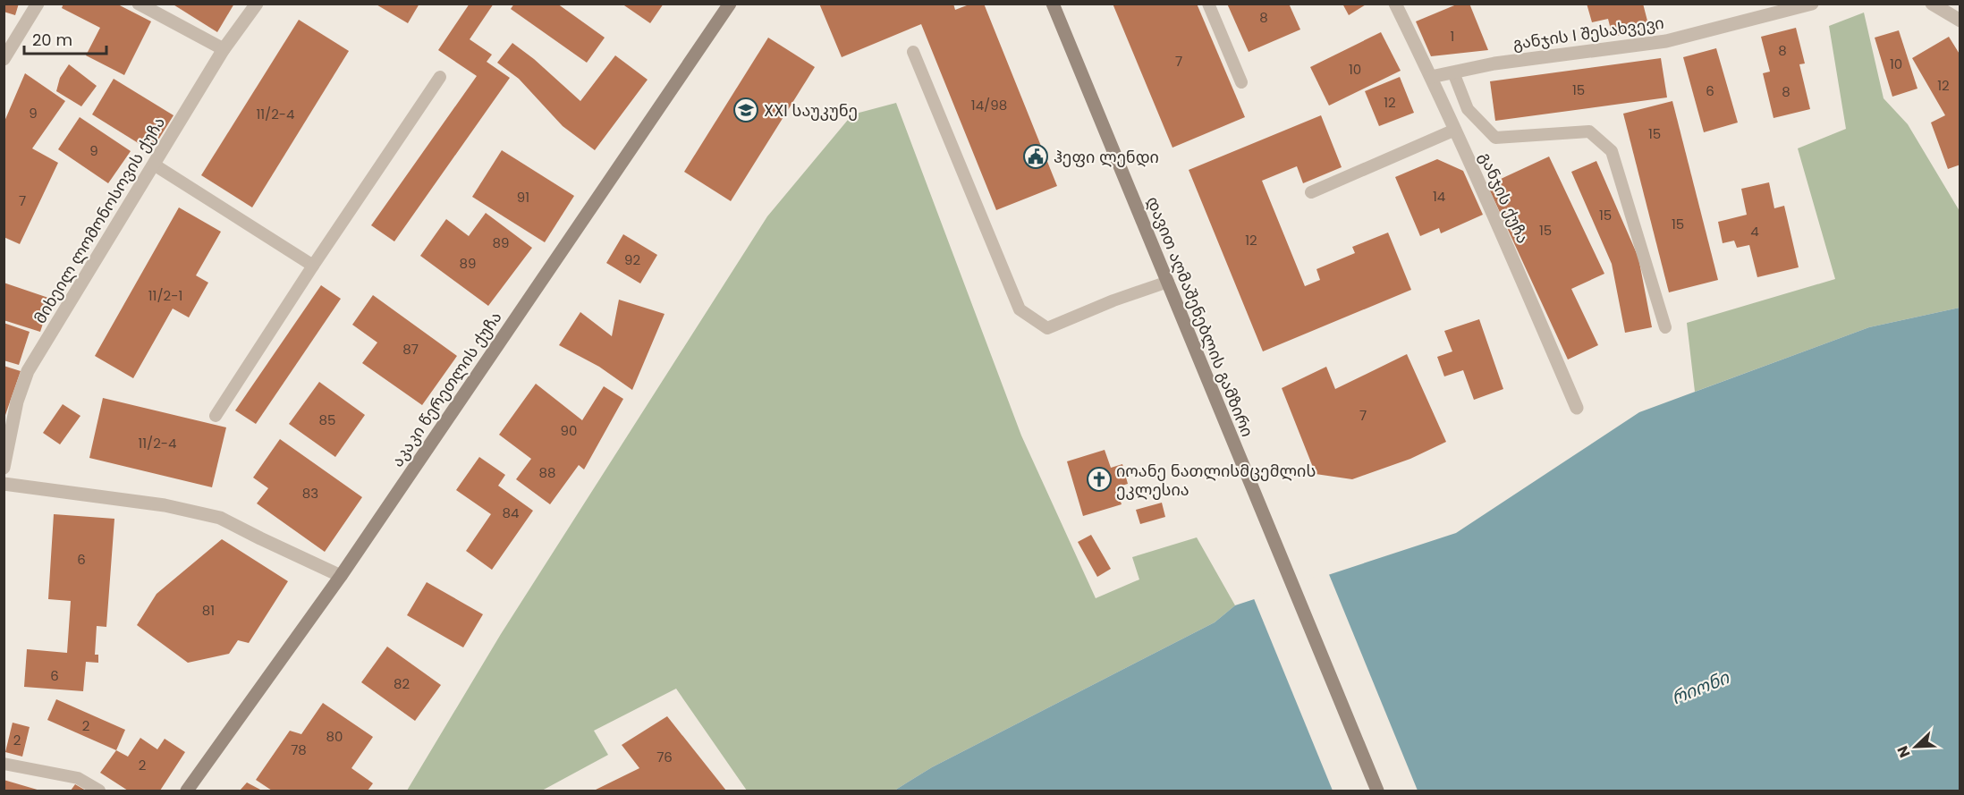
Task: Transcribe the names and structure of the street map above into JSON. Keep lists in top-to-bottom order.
{
  "streets": {
    "main road": ["დავით აღმაშენებლის გამზირი", "აკაკი წერეთლის ქუჩა"],
    "street": ["განჯის I შესახვევი", "განჯის ქუჩა", "მიხეილ ლომონოსოვის ქუჩა"]
  },
  "crossings": [
    ["განჯის I შესახვევი", "განჯის ქუჩა"]
  ],
  "water": ["რიონი"],
  "places": {
    "school or university": ["XXI საუკუნე"],
    "public building": ["ჰეფი ლენდი"],
    "church": ["იოანე ნათლისმცემლის ეკლესია"]
  },
  "house_numbers": [
    "8",
    "1",
    "8",
    "7",
    "10",
    "10",
    "12",
    "15",
    "6",
    "8",
    "12",
    "14/98",
    "9",
    "11/2-4",
    "15",
    "9",
    "14",
    "91",
    "7",
    "15",
    "15",
    "15",
    "4",
    "12",
    "89",
    "92",
    "89",
    "11/2-1",
    "87",
    "7",
    "85",
    "90",
    "11/2-4",
    "88",
    "83",
    "84",
    "6",
    "81",
    "6",
    "82",
    "2",
    "80",
    "2",
    "78",
    "76",
    "2"
  ],
  "scale_bar": "20 m",
  "north": "bottom left"
}
